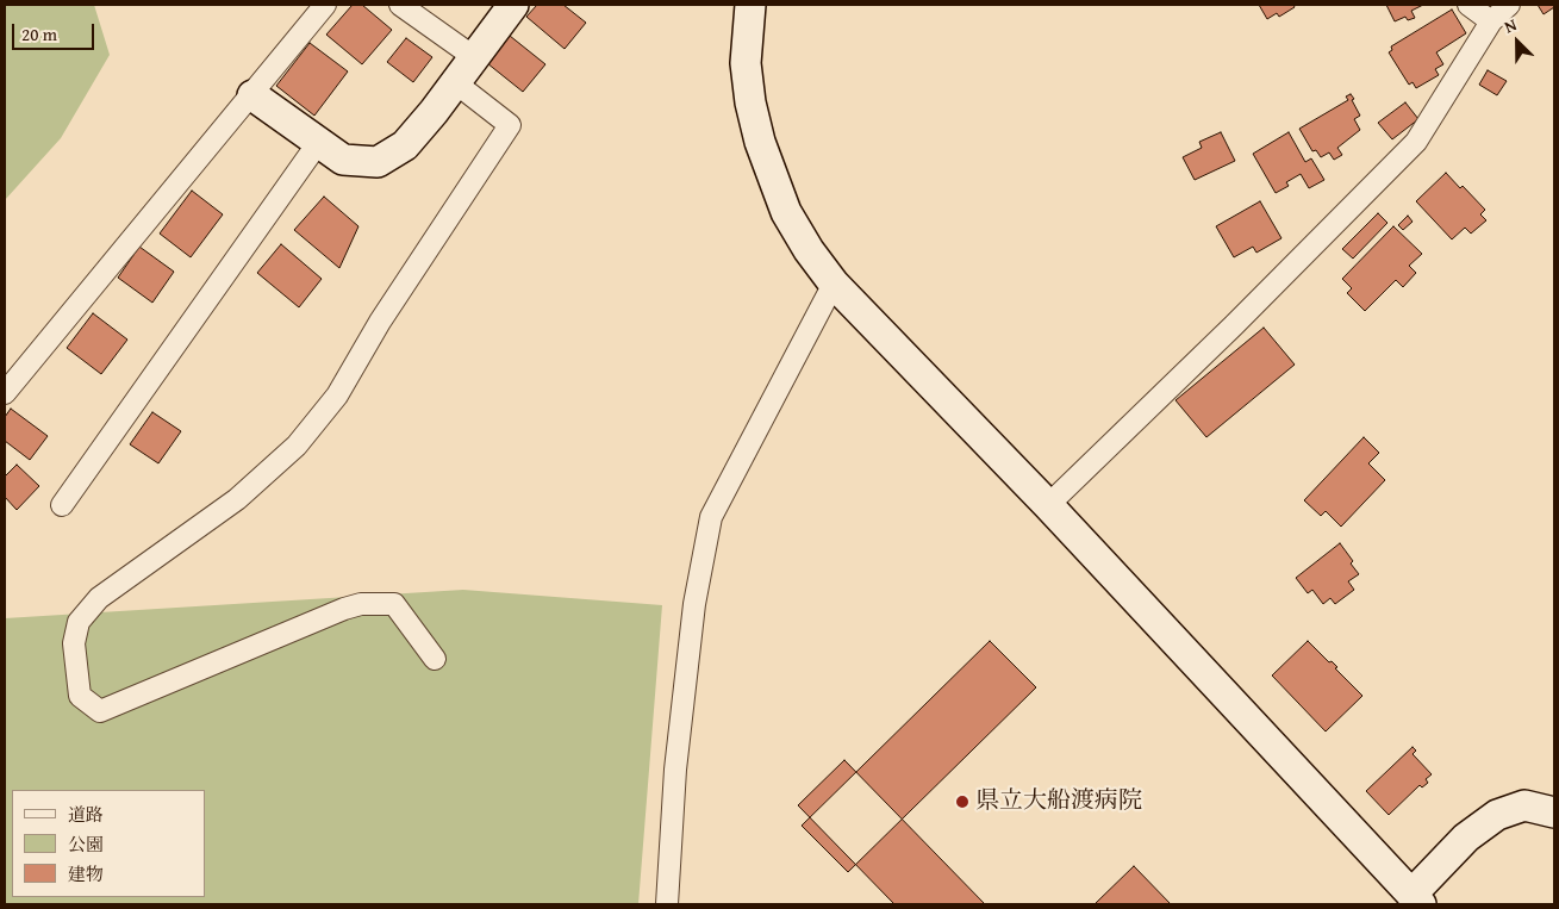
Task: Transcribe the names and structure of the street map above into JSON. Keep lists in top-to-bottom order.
{
  "places": ["県立大船渡病院"],
  "legend": ["道路", "公園", "建物"],
  "scale_bar": "20 m",
  "north": "top left"
}
